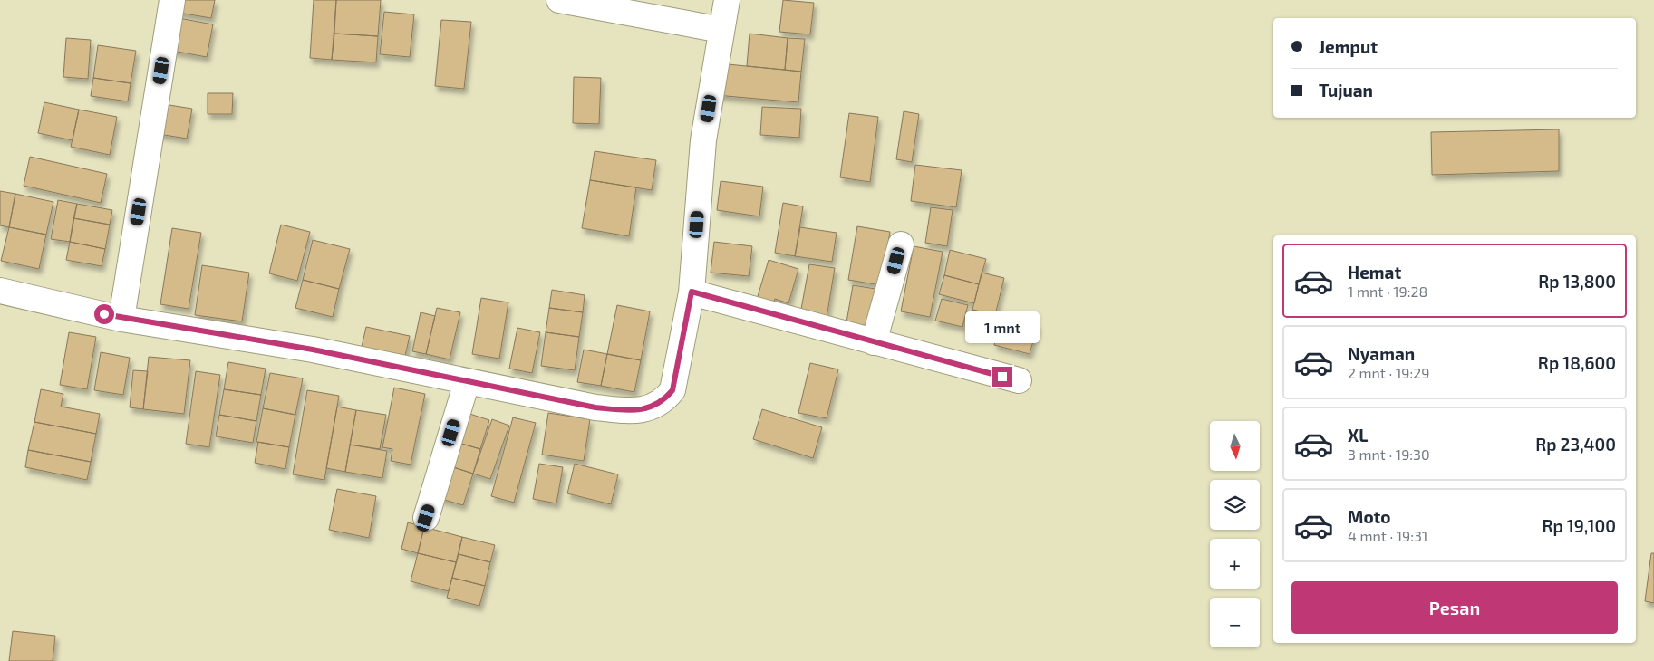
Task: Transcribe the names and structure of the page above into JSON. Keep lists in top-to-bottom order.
{
  "north": "bottom",
  "page": {
    "banner": ["Jemput", "Tujuan"],
    "list": [
      {
        "name": "Hemat",
        "note": "1 mnt · 19:28",
        "value": "Rp 13,800"
      },
      {
        "name": "Nyaman",
        "note": "2 mnt · 19:29",
        "value": "Rp 18,600"
      },
      {
        "name": "XL",
        "note": "3 mnt · 19:30",
        "value": "Rp 23,400"
      },
      {
        "name": "Moto",
        "note": "4 mnt · 19:31",
        "value": "Rp 19,100"
      }
    ],
    "bubble": "1 mnt",
    "map_buttons": ["+", "−"],
    "buttons": "Pesan"
  }
}
